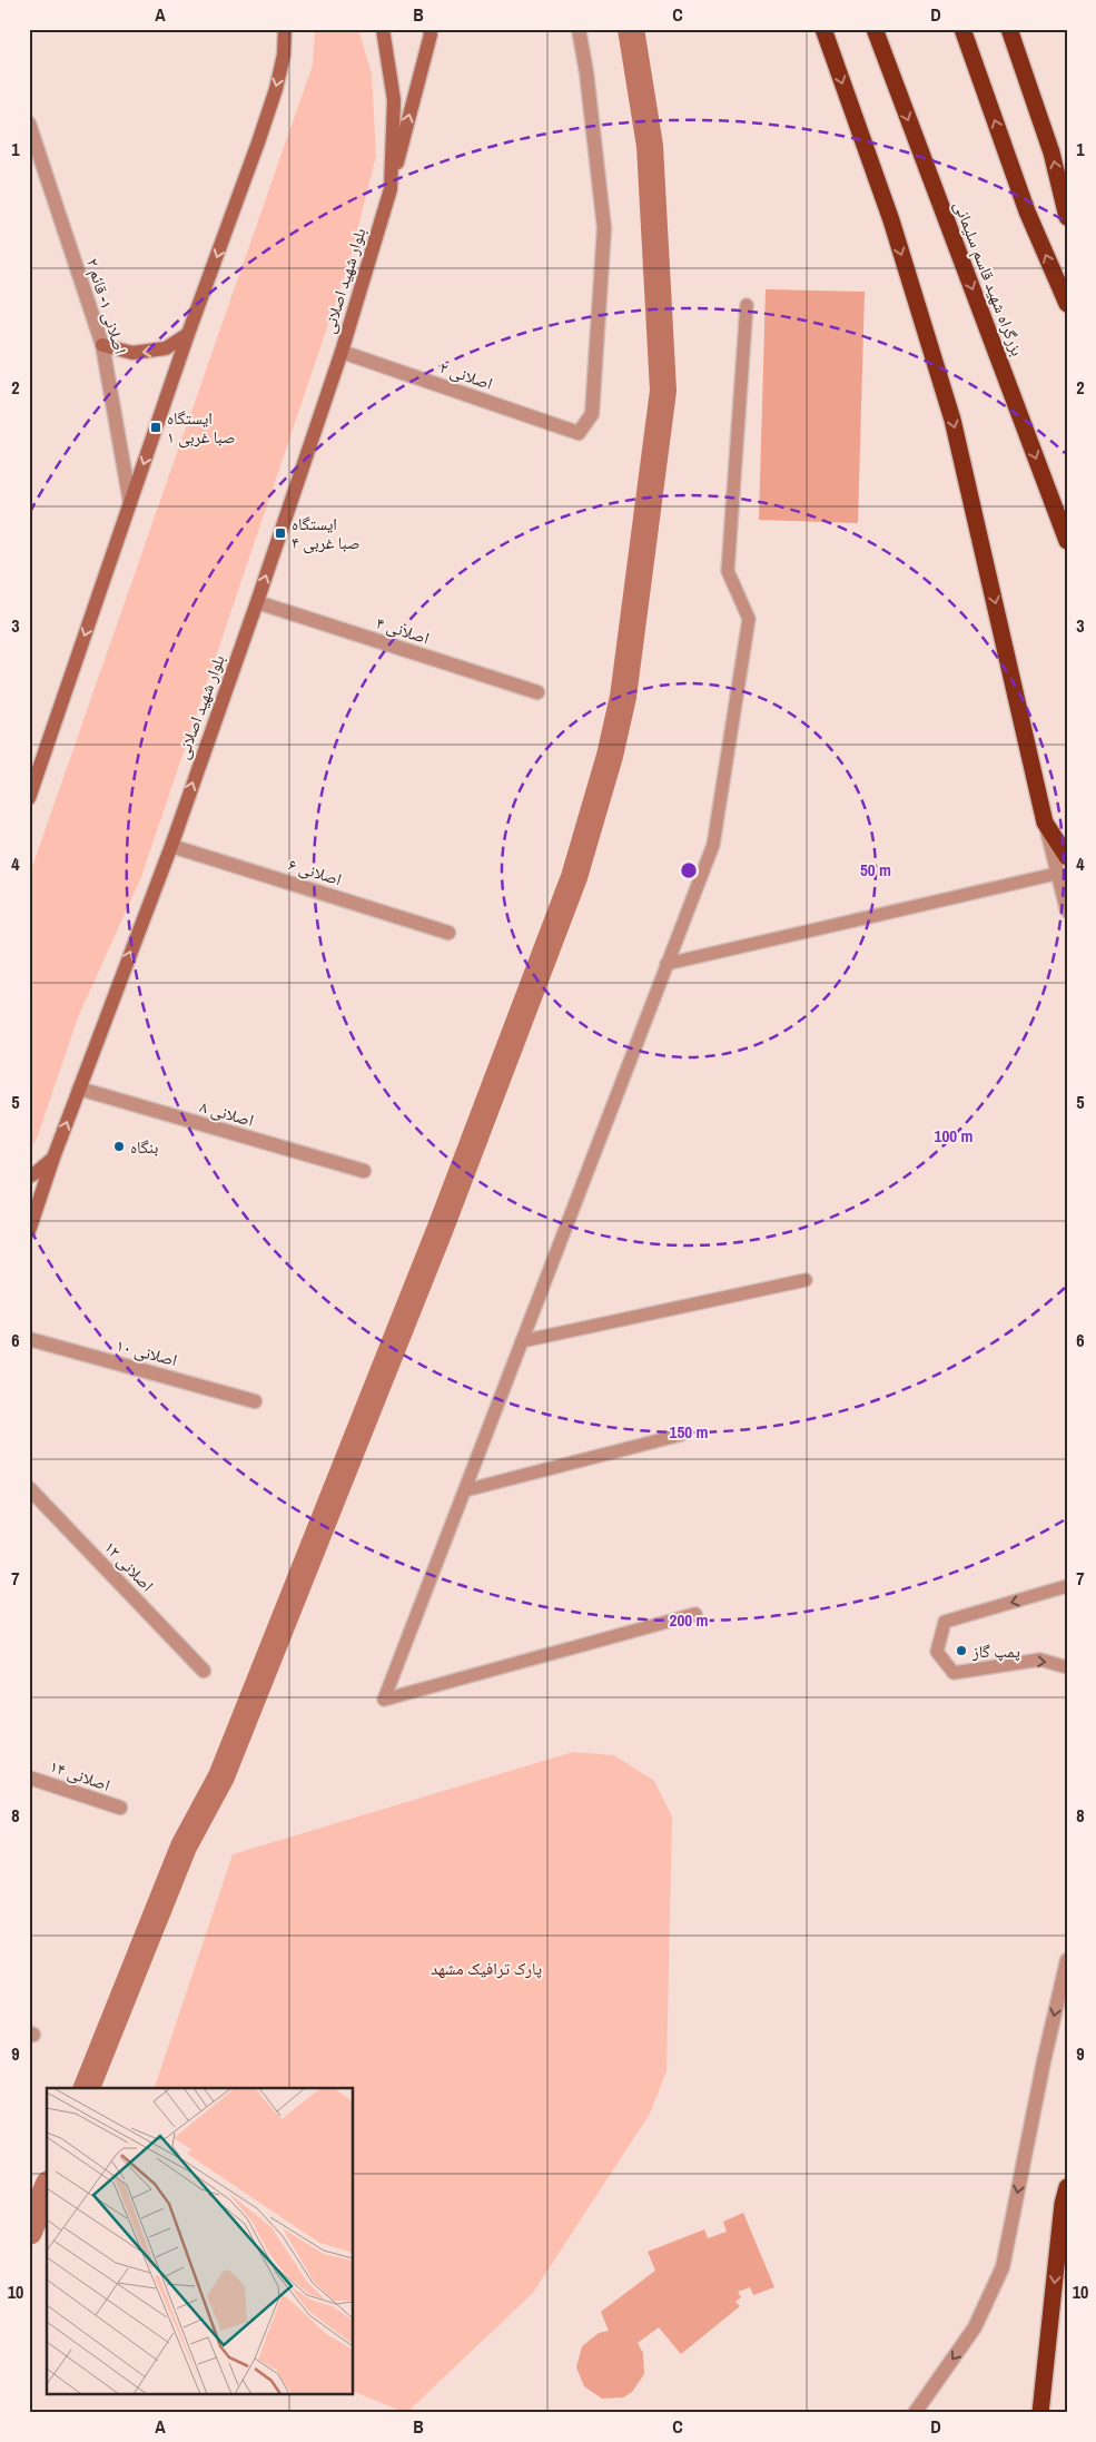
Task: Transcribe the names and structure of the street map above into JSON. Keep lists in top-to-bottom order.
{
  "streets": {
    "highway": ["بزرگراه شهید قاسم سلیمانی"],
    "main road": ["بلوار شهید اصلانی"],
    "street": [
      "اصلانی ۱- قائم ۲",
      "اصلانی ۲",
      "اصلانی ۴",
      "اصلانی ۶",
      "اصلانی ۸",
      "اصلانی ۱۰",
      "اصلانی ۱۲",
      "اصلانی ۱۴"
    ]
  },
  "crossings": [
    ["بلوار شهید اصلانی", "اصلانی ۲"],
    ["بلوار شهید اصلانی", "اصلانی ۴"],
    ["بلوار شهید اصلانی", "اصلانی ۶"],
    ["بلوار شهید اصلانی", "اصلانی ۸"]
  ],
  "one_way": ["بلوار شهید اصلانی"],
  "parks": ["پارک ترافیک مشهد"],
  "places": {
    "transit": ["ایستگاه صبا غربی ۱", "ایستگاه صبا غربی ۴"],
    "other": ["بنگاه", "پمپ گاز"]
  },
  "grid": {
    "columns": [
      "A",
      "B",
      "C",
      "D"
    ],
    "rows": [
      "1",
      "2",
      "3",
      "4",
      "5",
      "6",
      "7",
      "8",
      "9",
      "10"
    ]
  },
  "rings": [
    "50 m",
    "100 m",
    "150 m",
    "200 m"
  ]
}
